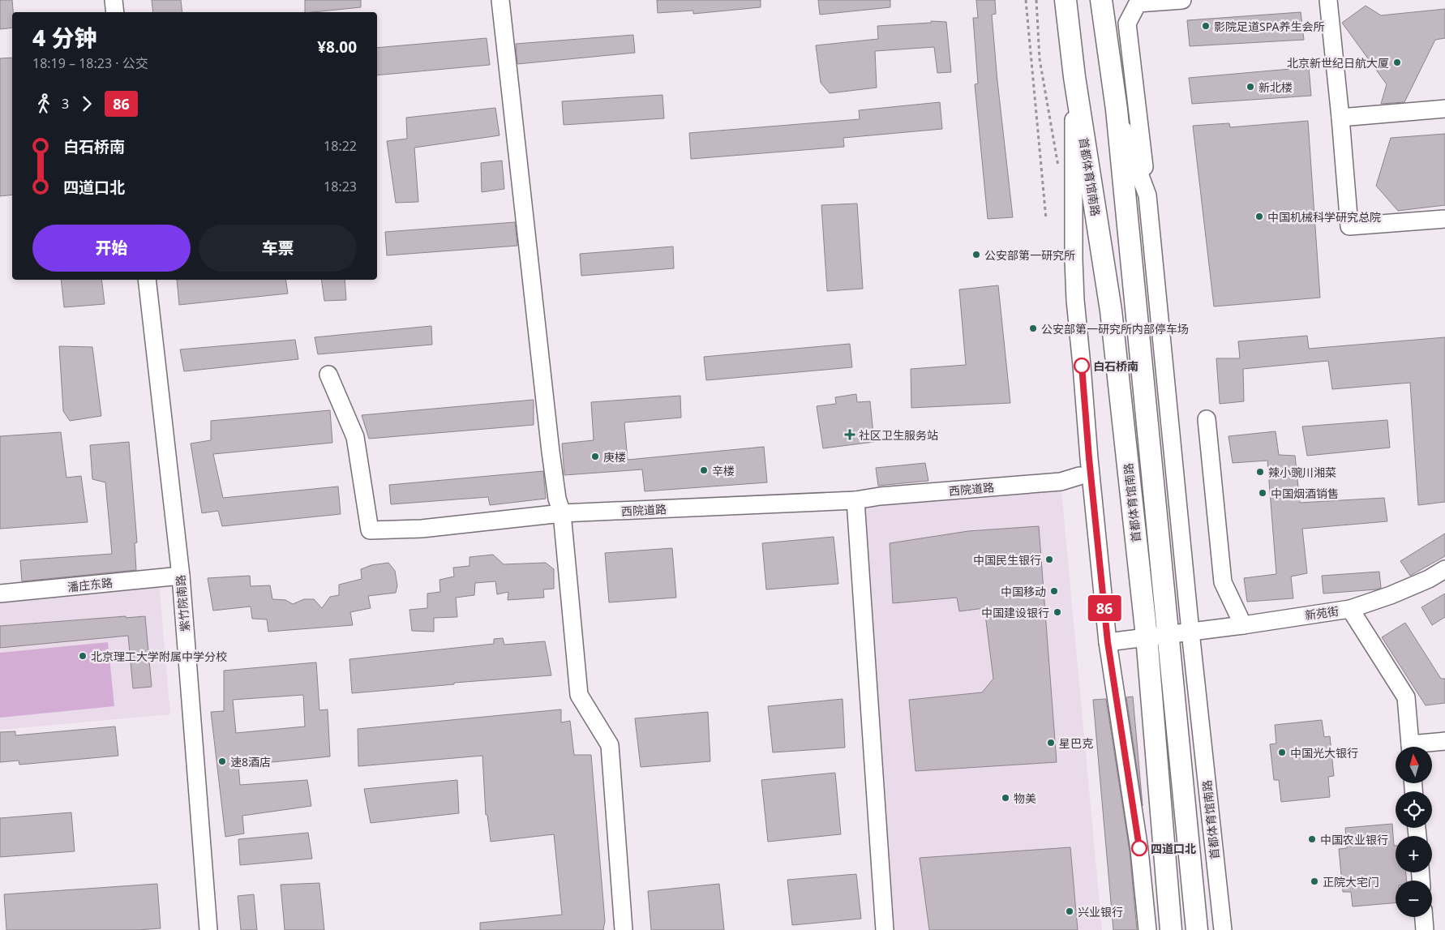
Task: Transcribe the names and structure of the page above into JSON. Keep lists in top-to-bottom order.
{
  "streets": {
    "main road": ["首都体育馆南路"],
    "street": [
      "西院道路",
      "潘庄东路",
      "紫竹院南路",
      "新苑街"
    ]
  },
  "crossings": [
    ["首都体育馆南路", "新苑街"],
    ["潘庄东路", "紫竹院南路"]
  ],
  "places": {
    "other": [
      "影院足道SPA养生会所",
      "北京新世纪日航大厦",
      "新北楼",
      "中国机械科学研究总院",
      "公安部第一研究所",
      "公安部第一研究所内部停车场",
      "白石桥南",
      "庚楼",
      "辛楼",
      "辣小豌川湘菜",
      "中国烟酒销售",
      "中国民生银行",
      "中国移动",
      "中国建设银行",
      "北京理工大学附属中学分校",
      "星巴克",
      "中国光大银行",
      "速8酒店",
      "物美",
      "中国农业银行",
      "四道口北",
      "正院大宅门",
      "兴业银行"
    ],
    "health": ["社区卫生服务站"]
  },
  "lines": ["bus line 86"],
  "north": "top",
  "page": {
    "on_map": "86",
    "heading": ["4 分钟", "18:19 – 18:23 · 公交", "¥8.00"],
    "legs": ["3", "86"],
    "list": [
      {
        "name": "白石桥南",
        "value": "18:22"
      },
      {
        "name": "四道口北",
        "value": "18:23"
      }
    ],
    "buttons": ["开始", "车票"],
    "map_buttons": ["+", "−"]
  }
}
